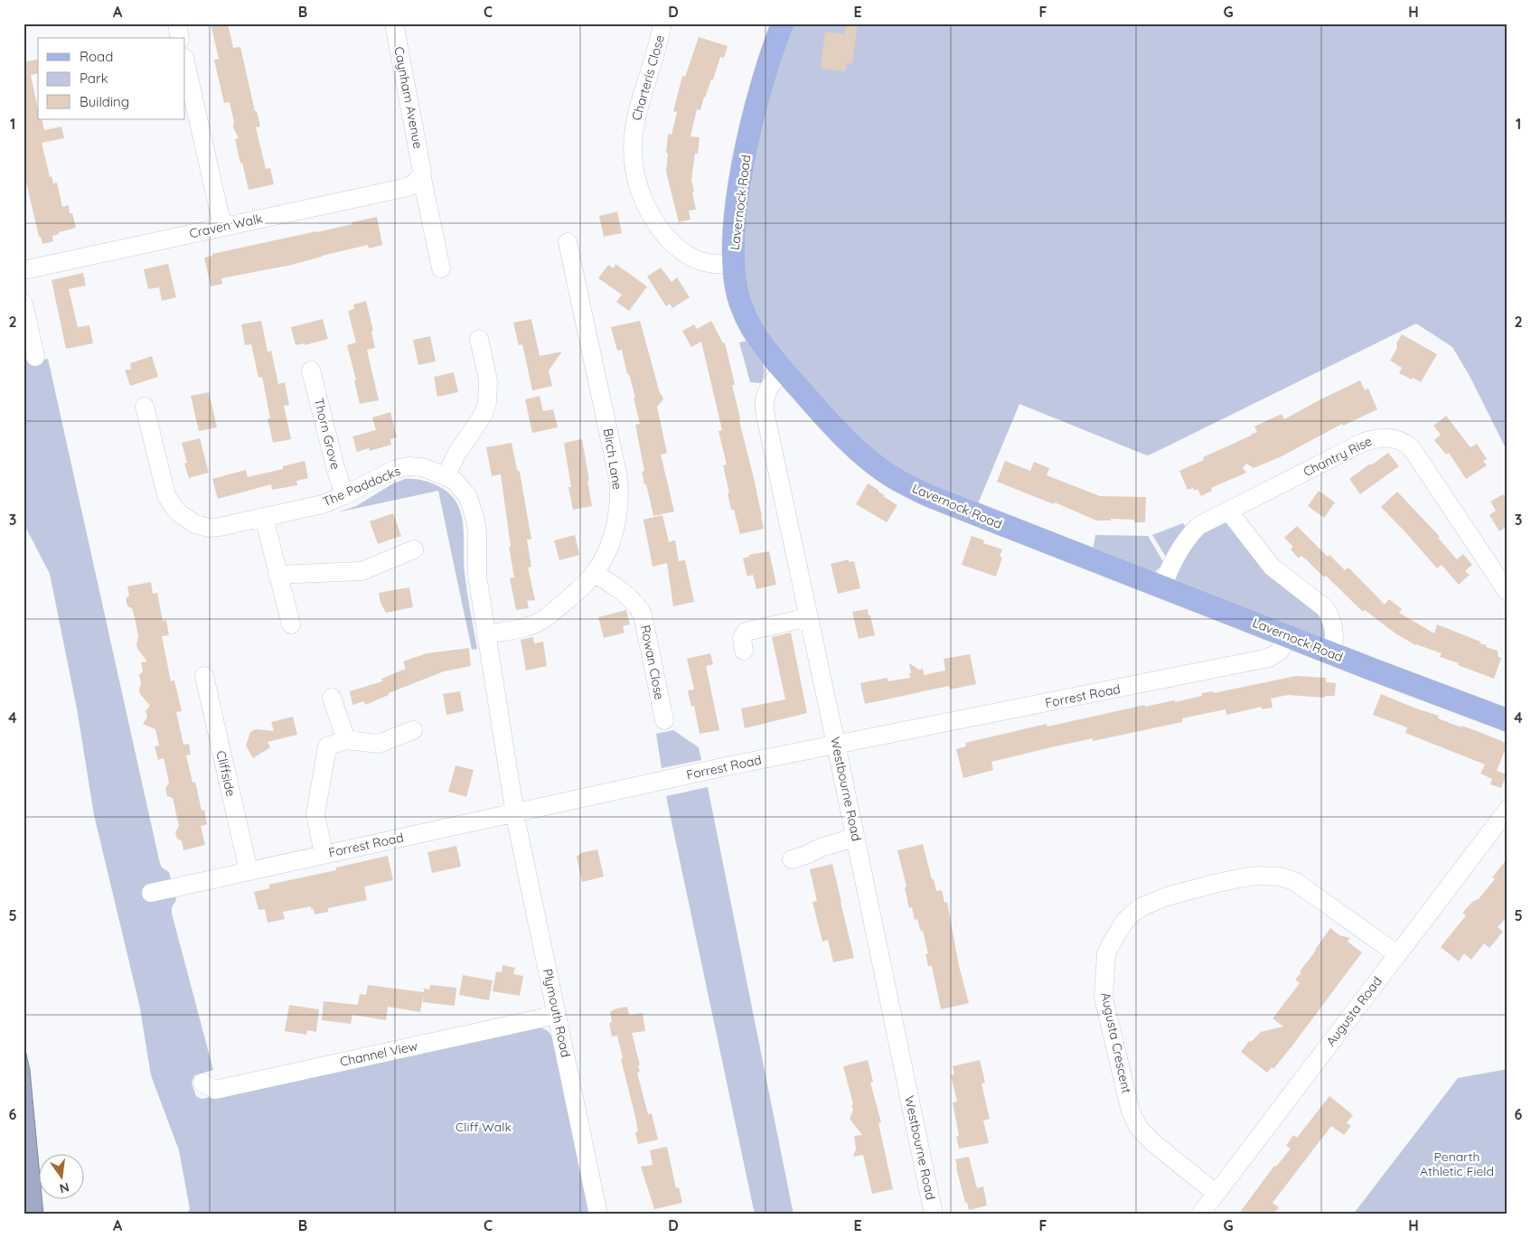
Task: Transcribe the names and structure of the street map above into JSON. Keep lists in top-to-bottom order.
{
  "streets": {
    "main road": ["Lavernock Road"],
    "street": [
      "Charteris Close",
      "Caynham Avenue",
      "Craven Walk",
      "Thorn Grove",
      "Chantry Rise",
      "Birch Lane",
      "The Paddocks",
      "Rowan Close",
      "Forrest Road",
      "Cliffside",
      "Westbourne Road",
      "Augusta Road",
      "Plymouth Road",
      "Augusta Crescent",
      "Channel View"
    ]
  },
  "crossings": [
    ["Charteris Close", "Lavernock Road"],
    ["Caynham Avenue", "Craven Walk"],
    ["Lavernock Road", "Chantry Rise"],
    ["Lavernock Road", "Forrest Road"],
    ["Lavernock Road", "Westbourne Road"],
    ["Thorn Grove", "The Paddocks"],
    ["Birch Lane", "The Paddocks"],
    ["Birch Lane", "Rowan Close"],
    ["The Paddocks", "Forrest Road"],
    ["The Paddocks", "Plymouth Road"],
    ["Forrest Road", "Cliffside"],
    ["Forrest Road", "Westbourne Road"],
    ["Forrest Road", "Plymouth Road"],
    ["Augusta Road", "Augusta Crescent"],
    ["Plymouth Road", "Channel View"]
  ],
  "parks": ["Cliff Walk", "Penarth Athletic Field"],
  "legend": ["Road", "Park", "Building"],
  "north": "bottom",
  "grid": {
    "columns": [
      "A",
      "B",
      "C",
      "D",
      "E",
      "F",
      "G",
      "H"
    ],
    "rows": [
      "1",
      "2",
      "3",
      "4",
      "5",
      "6"
    ]
  }
}
